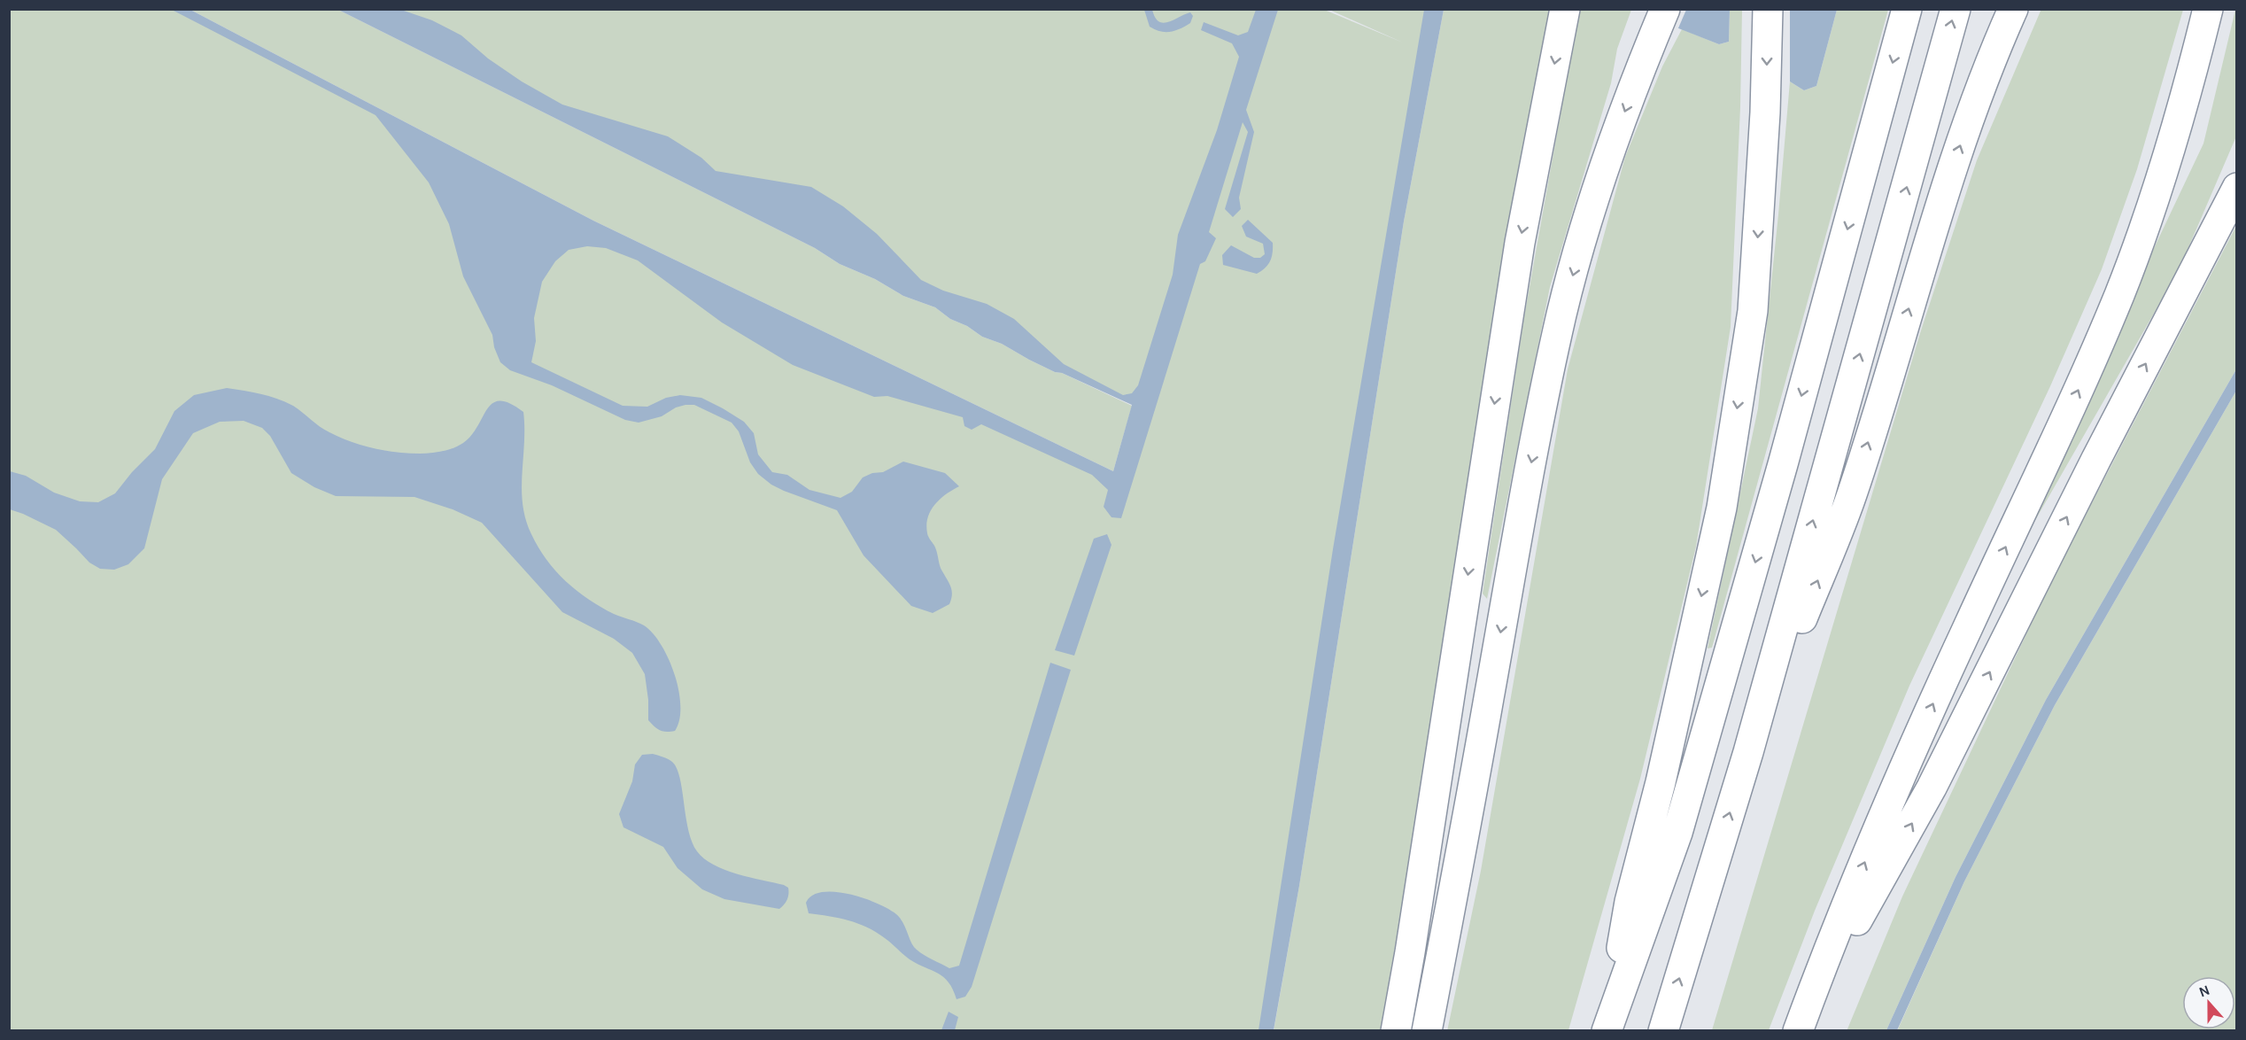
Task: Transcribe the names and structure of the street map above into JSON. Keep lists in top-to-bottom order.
{
  "north": "top"
}
